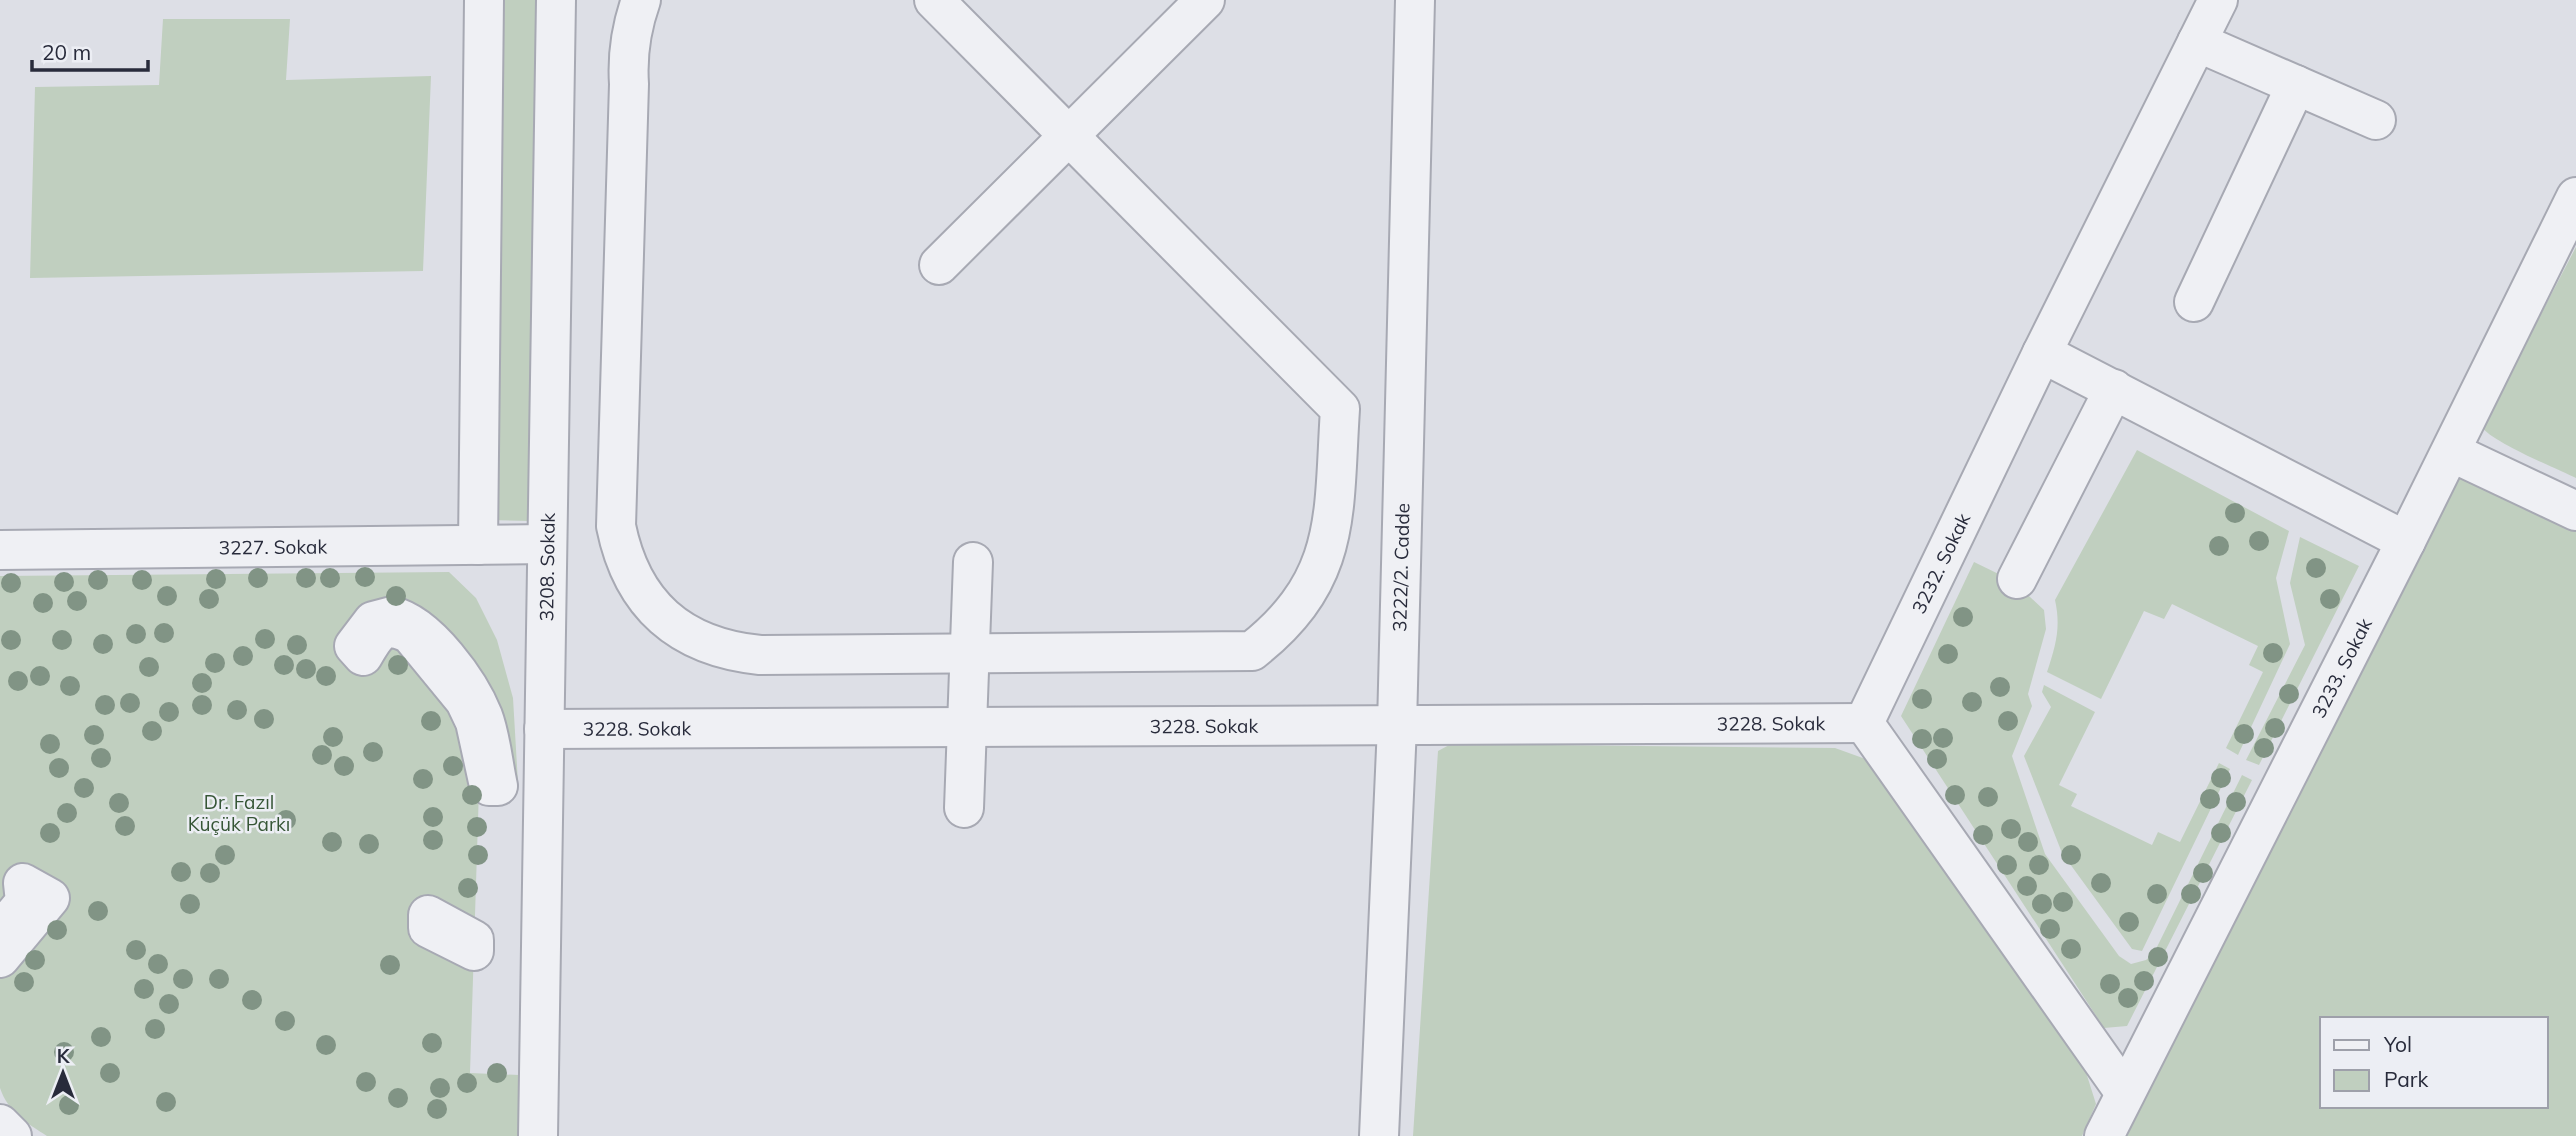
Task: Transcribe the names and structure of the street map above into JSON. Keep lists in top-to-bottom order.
{
  "streets": {
    "street": [
      "3227. Sokak",
      "3232. Sokak",
      "3208. Sokak",
      "3222/2. Cadde",
      "3233. Sokak",
      "3228. Sokak"
    ]
  },
  "crossings": [
    ["3227. Sokak", "3208. Sokak"],
    ["3232. Sokak", "3228. Sokak"],
    ["3208. Sokak", "3228. Sokak"],
    ["3222/2. Cadde", "3228. Sokak"]
  ],
  "parks": ["Dr. Fazıl Küçük Parkı"],
  "legend": ["Yol", "Park"],
  "scale_bar": "20 m",
  "north": "top"
}
